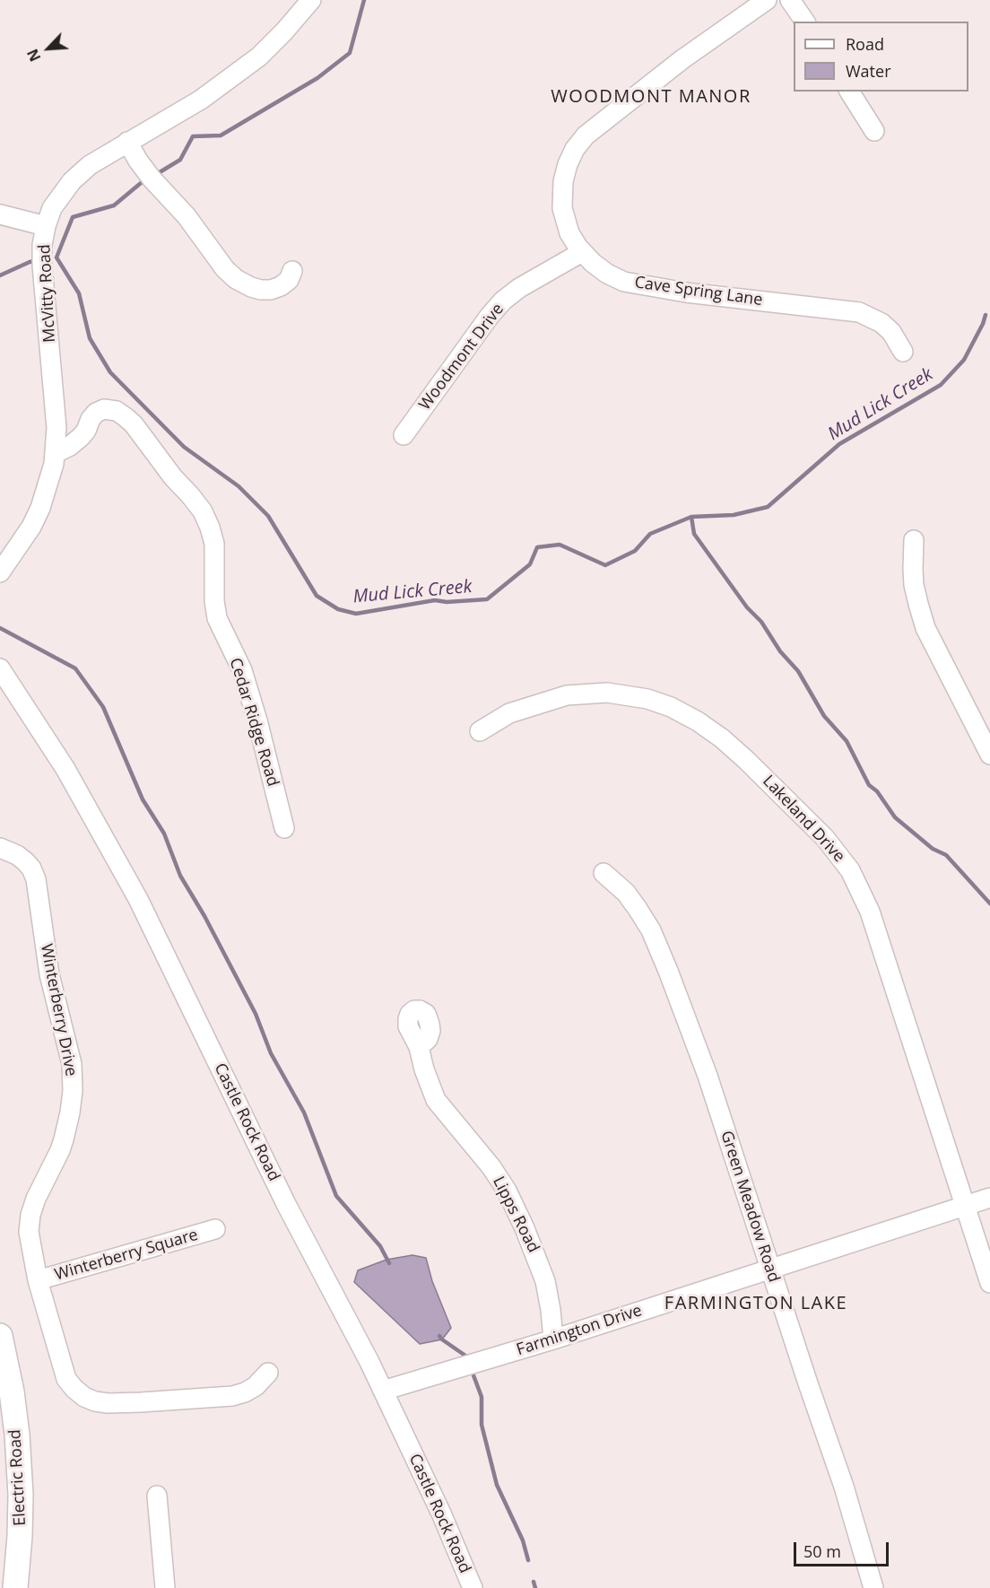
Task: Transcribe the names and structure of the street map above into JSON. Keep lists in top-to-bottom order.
{
  "streets": {
    "main road": ["Electric Road"],
    "street": [
      "Cave Spring Lane",
      "McVitty Road",
      "Woodmont Drive",
      "Cedar Ridge Road",
      "Lakeland Drive",
      "Winterberry Drive",
      "Castle Rock Road",
      "Green Meadow Road",
      "Lipps Road",
      "Winterberry Square",
      "Farmington Drive"
    ]
  },
  "crossings": [
    ["Cave Spring Lane", "Woodmont Drive"],
    ["McVitty Road", "Cedar Ridge Road"],
    ["Lakeland Drive", "Farmington Drive"],
    ["Winterberry Drive", "Winterberry Square"],
    ["Castle Rock Road", "Farmington Drive"],
    ["Green Meadow Road", "Farmington Drive"],
    ["Lipps Road", "Farmington Drive"]
  ],
  "districts": ["WOODMONT MANOR", "FARMINGTON LAKE"],
  "water": ["Mud Lick Creek"],
  "legend": ["Road", "Water"],
  "scale_bar": "50 m",
  "north": "bottom left"
}
